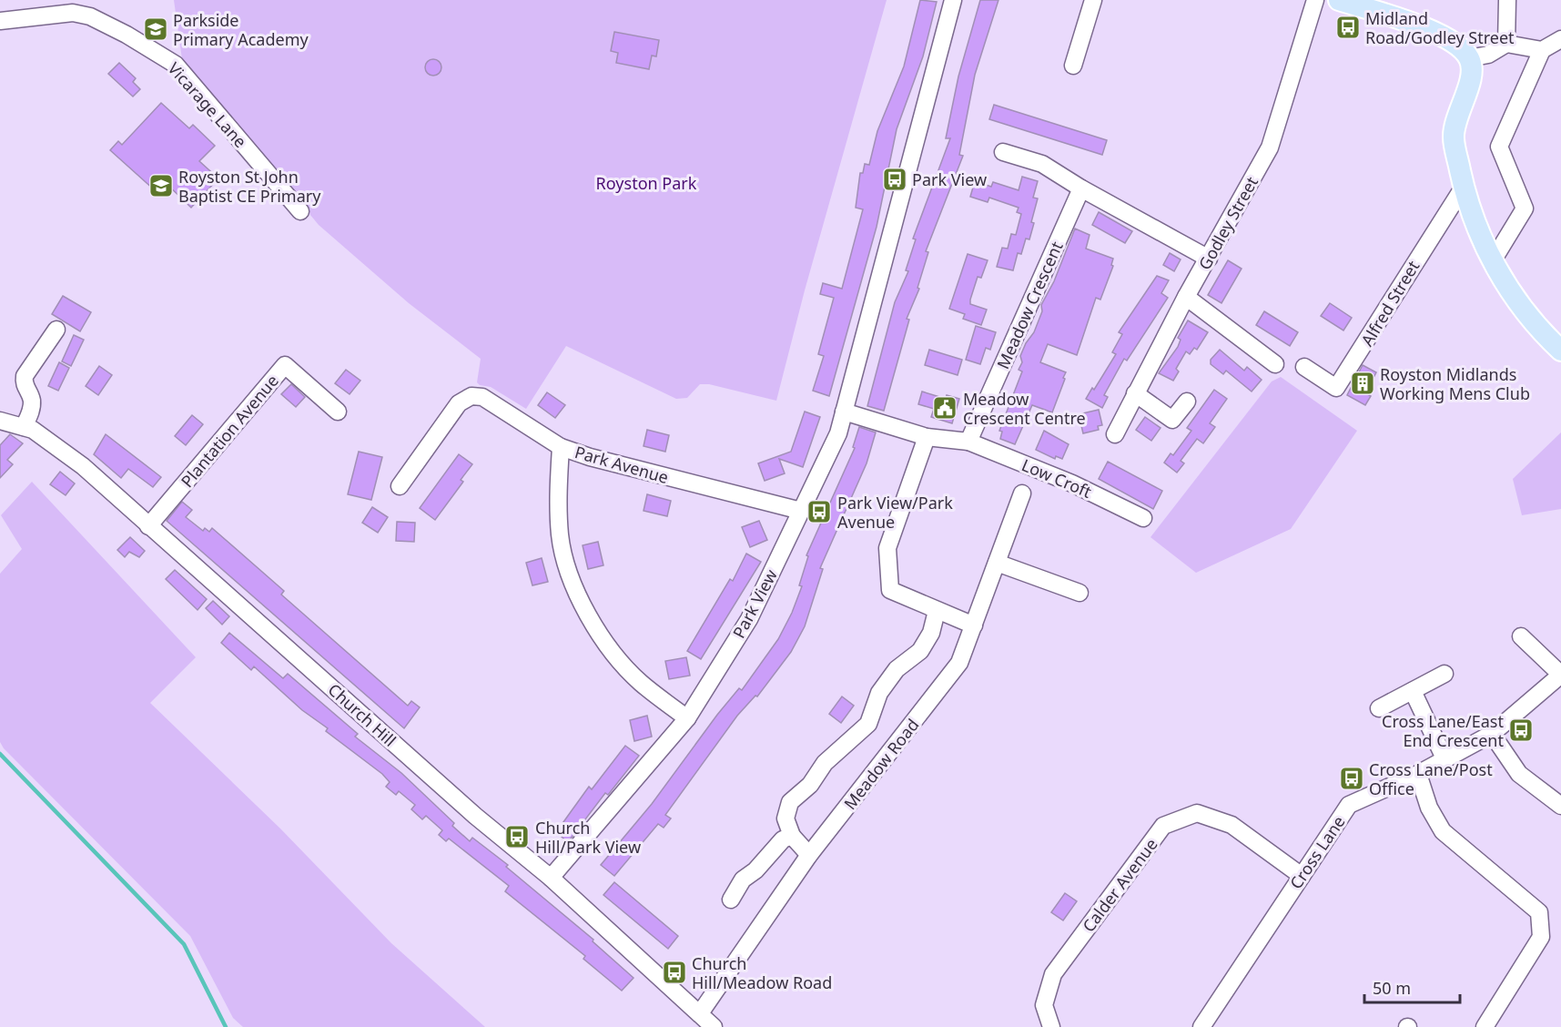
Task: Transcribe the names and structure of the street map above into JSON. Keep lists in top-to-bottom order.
{
  "streets": {
    "street": [
      "Vicarage Lane",
      "Godley Street",
      "Alfred Street",
      "Meadow Crescent",
      "Plantation Avenue",
      "Park Avenue",
      "Low Croft",
      "Park View",
      "Church Hill",
      "Meadow Road",
      "Cross Lane",
      "Calder Avenue"
    ]
  },
  "crossings": [
    ["Meadow Crescent", "Low Croft"],
    ["Plantation Avenue", "Church Hill"],
    ["Park Avenue", "Park View"],
    ["Park View", "Church Hill"],
    ["Church Hill", "Meadow Road"],
    ["Cross Lane", "Calder Avenue"]
  ],
  "parks": ["Royston Park"],
  "places": {
    "bus stop": [
      "Midland Road/Godley Street",
      "Park View",
      "Park View/Park Avenue",
      "Cross Lane/East End Crescent",
      "Cross Lane/Post Office",
      "Church Hill/Park View",
      "Church Hill/Meadow Road"
    ],
    "school or university": ["Parkside Primary Academy", "Royston St John Baptist CE Primary"],
    "building": ["Royston Midlands Working Mens Club"],
    "public building": ["Meadow Crescent Centre"]
  },
  "scale_bar": "50 m"
}
